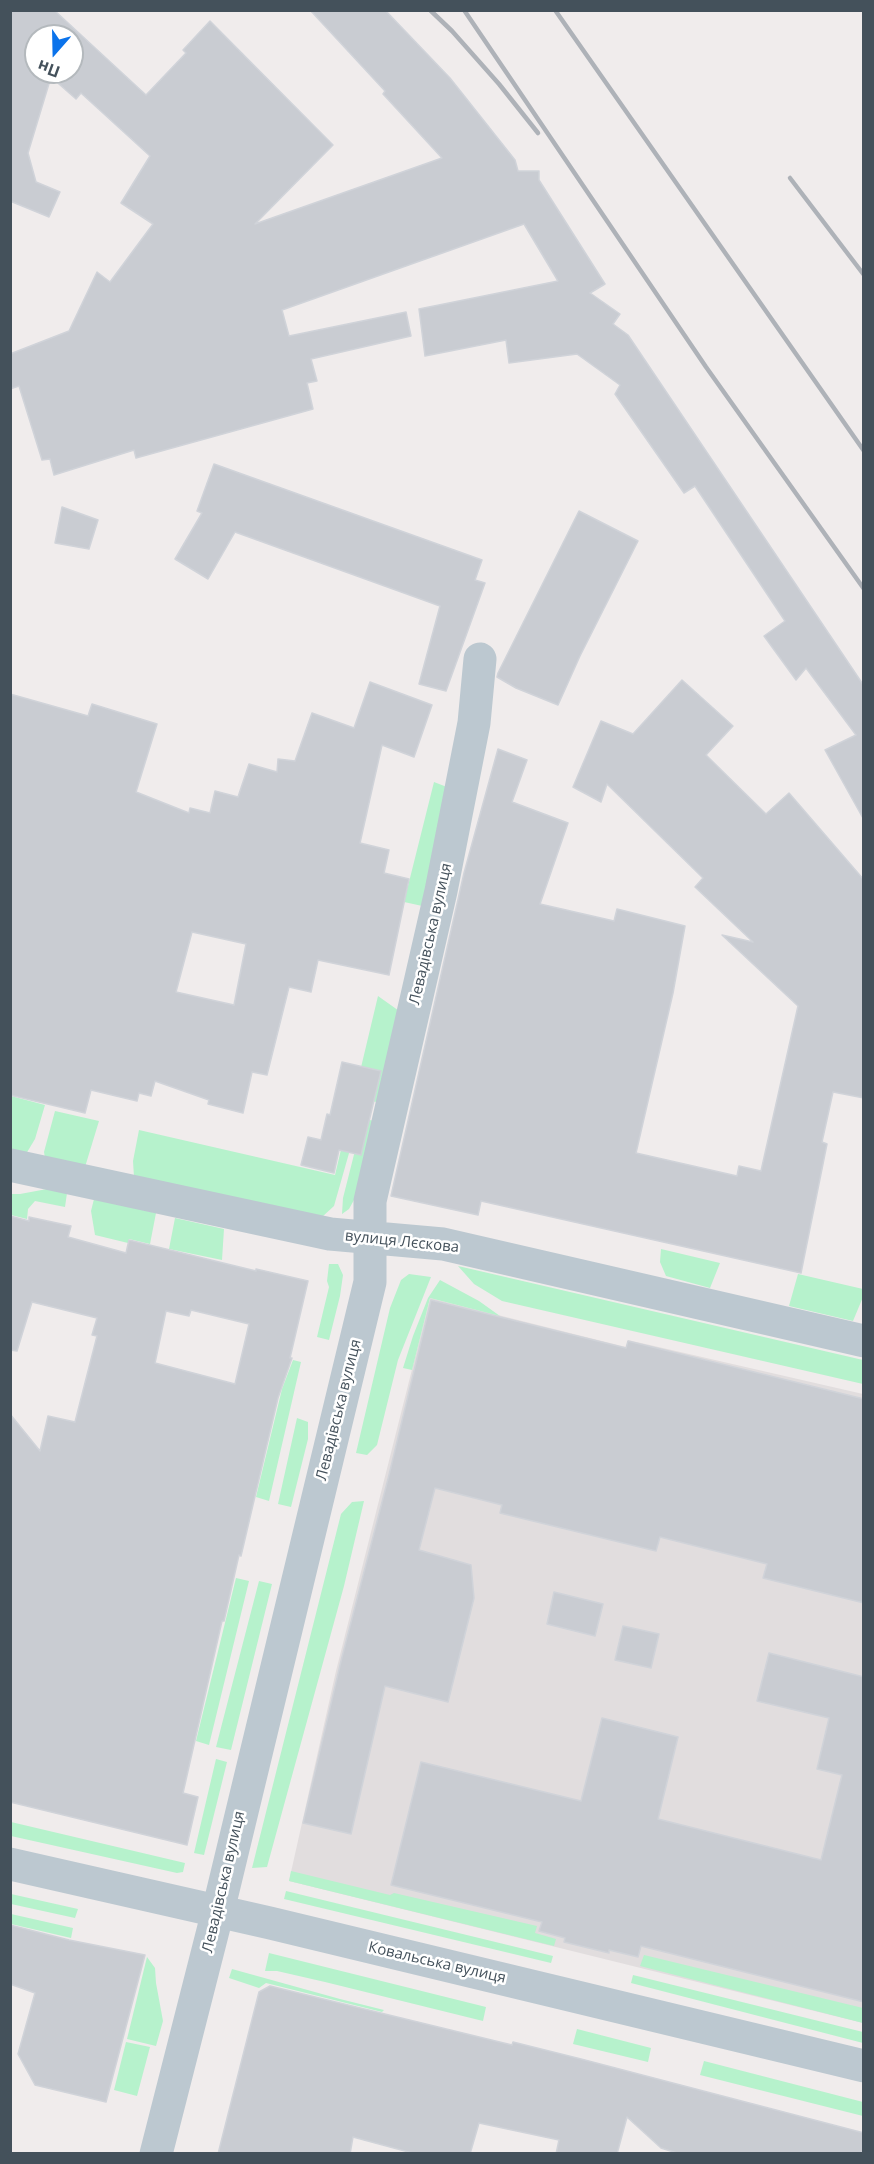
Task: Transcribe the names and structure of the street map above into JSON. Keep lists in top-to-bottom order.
{
  "streets": {
    "street": ["Левадівська вулиця", "вулиця Лєскова", "Ковальська вулиця"]
  },
  "crossings": [
    ["Левадівська вулиця", "вулиця Лєскова"],
    ["Левадівська вулиця", "Ковальська вулиця"]
  ],
  "north": "bottom"
}
